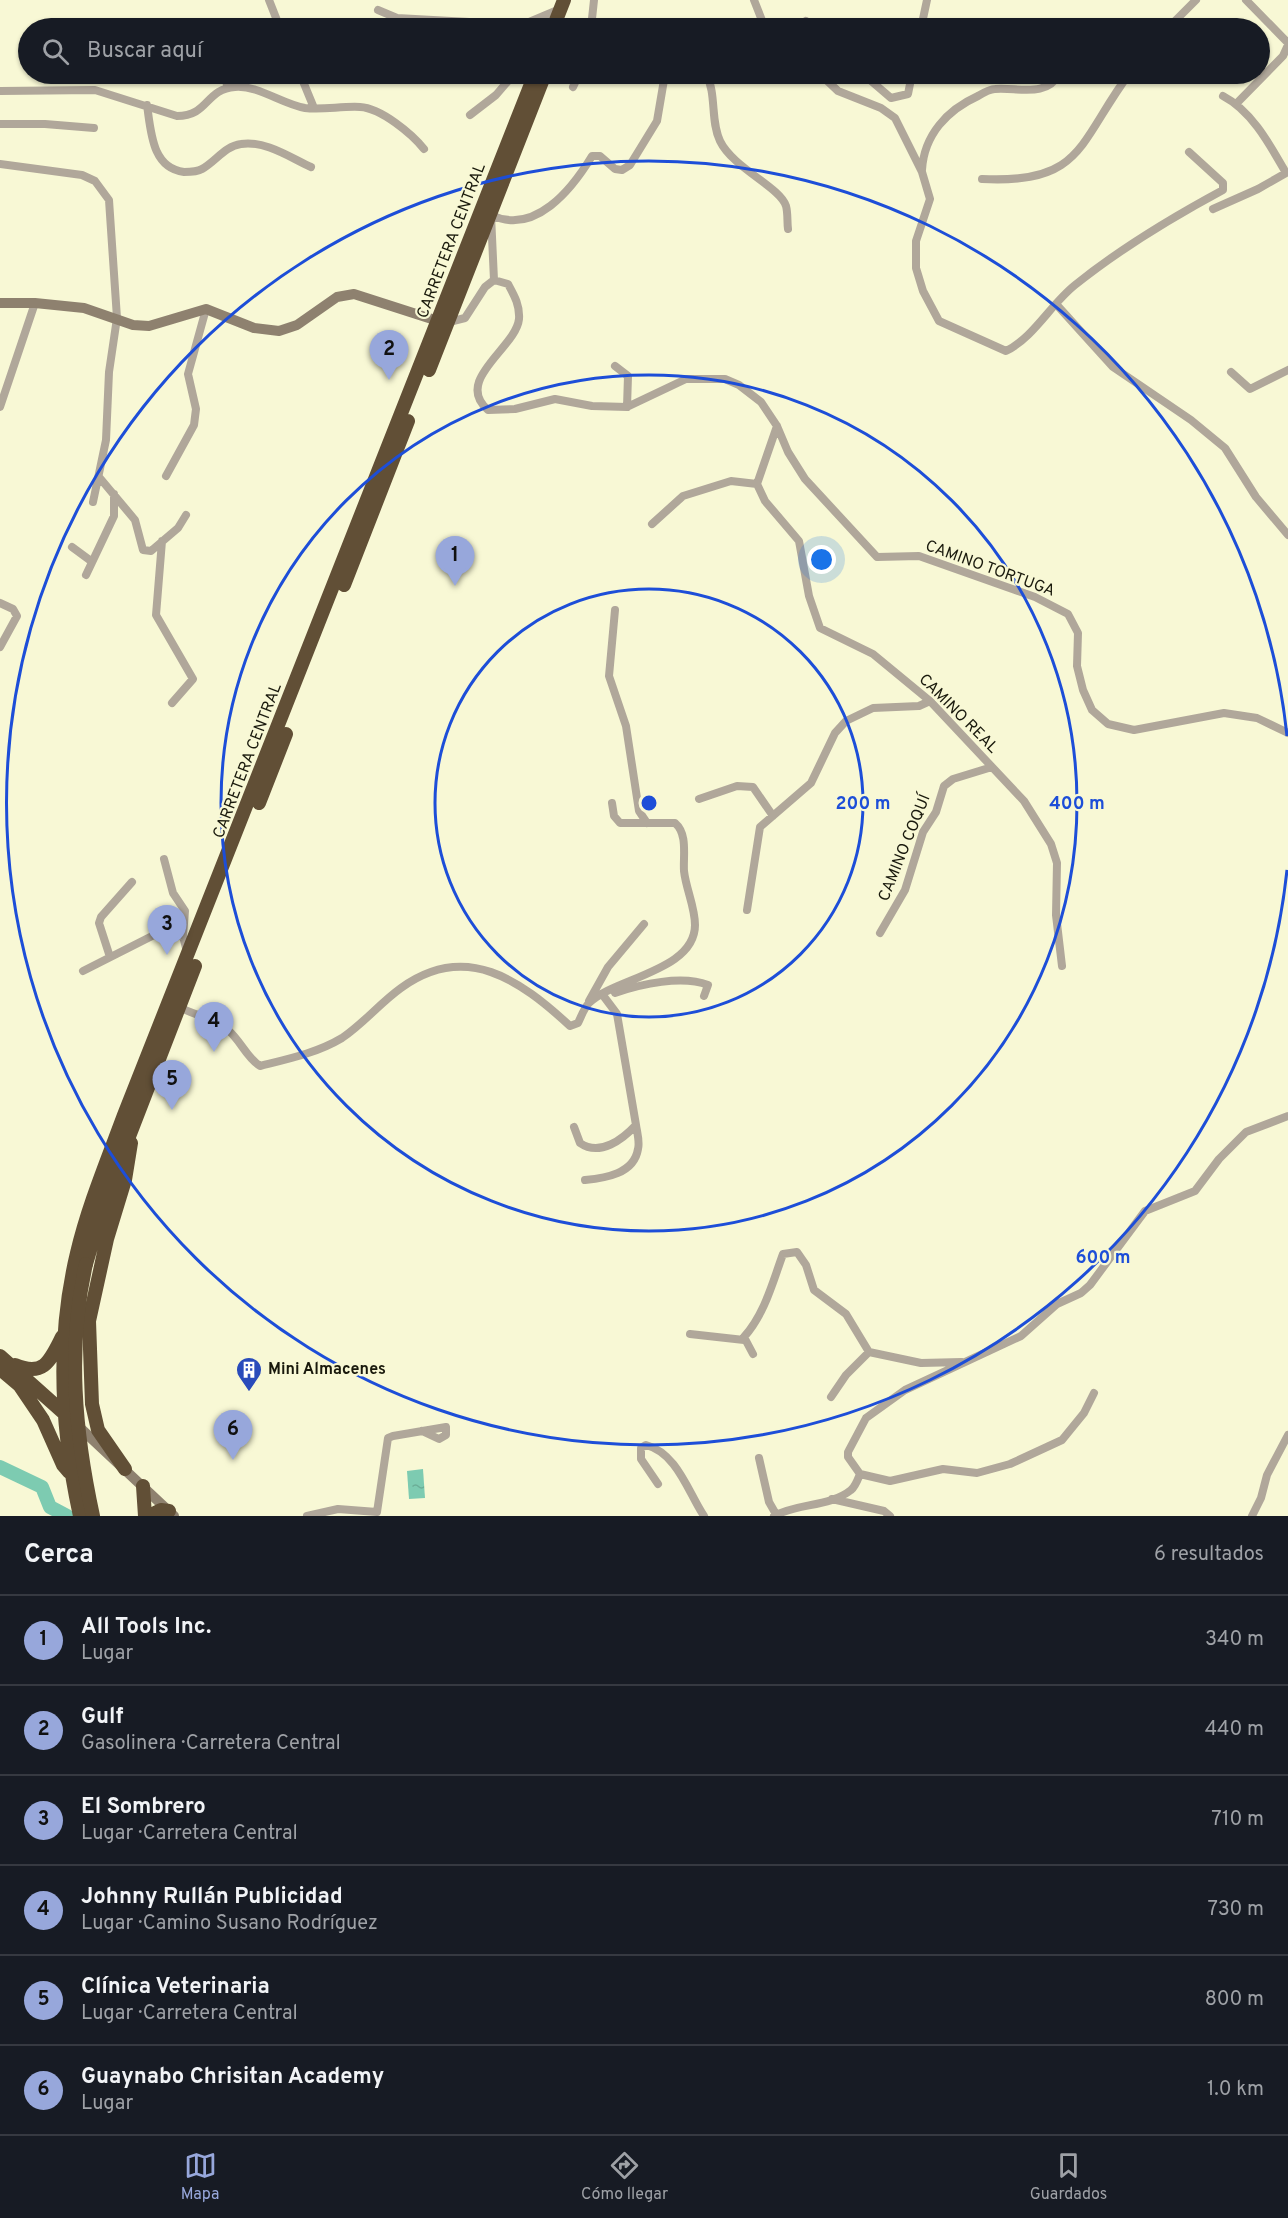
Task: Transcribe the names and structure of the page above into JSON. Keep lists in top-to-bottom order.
{
  "streets": {
    "highway": ["CARRETERA CENTRAL"],
    "street": ["CAMINO TORTUGA", "CAMINO REAL", "CAMINO COQUÍ"]
  },
  "crossings": [
    ["CAMINO REAL", "CAMINO COQUÍ"]
  ],
  "places": {
    "building": ["Mini Almacenes"]
  },
  "page": {
    "search": "Buscar aquí",
    "pins": [
      "2",
      "1",
      "3",
      "4",
      "5",
      "6"
    ],
    "heading": ["Cerca", "6 resultados"],
    "list": [
      {
        "mark": "1",
        "name": "All Tools Inc.",
        "note": "Lugar",
        "value": "340 m"
      },
      {
        "mark": "2",
        "name": "Gulf",
        "note": "Gasolinera · Carretera Central",
        "value": "440 m"
      },
      {
        "mark": "3",
        "name": "El Sombrero",
        "note": "Lugar · Carretera Central",
        "value": "710 m"
      },
      {
        "mark": "4",
        "name": "Johnny Rullán Publicidad",
        "note": "Lugar · Camino Susano Rodríguez",
        "value": "730 m"
      },
      {
        "mark": "5",
        "name": "Clínica Veterinaria",
        "note": "Lugar · Carretera Central",
        "value": "800 m"
      },
      {
        "mark": "6",
        "name": "Guaynabo Chrisitan Academy",
        "note": "Lugar",
        "value": "1.0 km"
      }
    ],
    "nav": ["Mapa", "Cómo llegar", "Guardados"]
  },
  "rings": ["200 m", "400 m", "600 m"]
}
